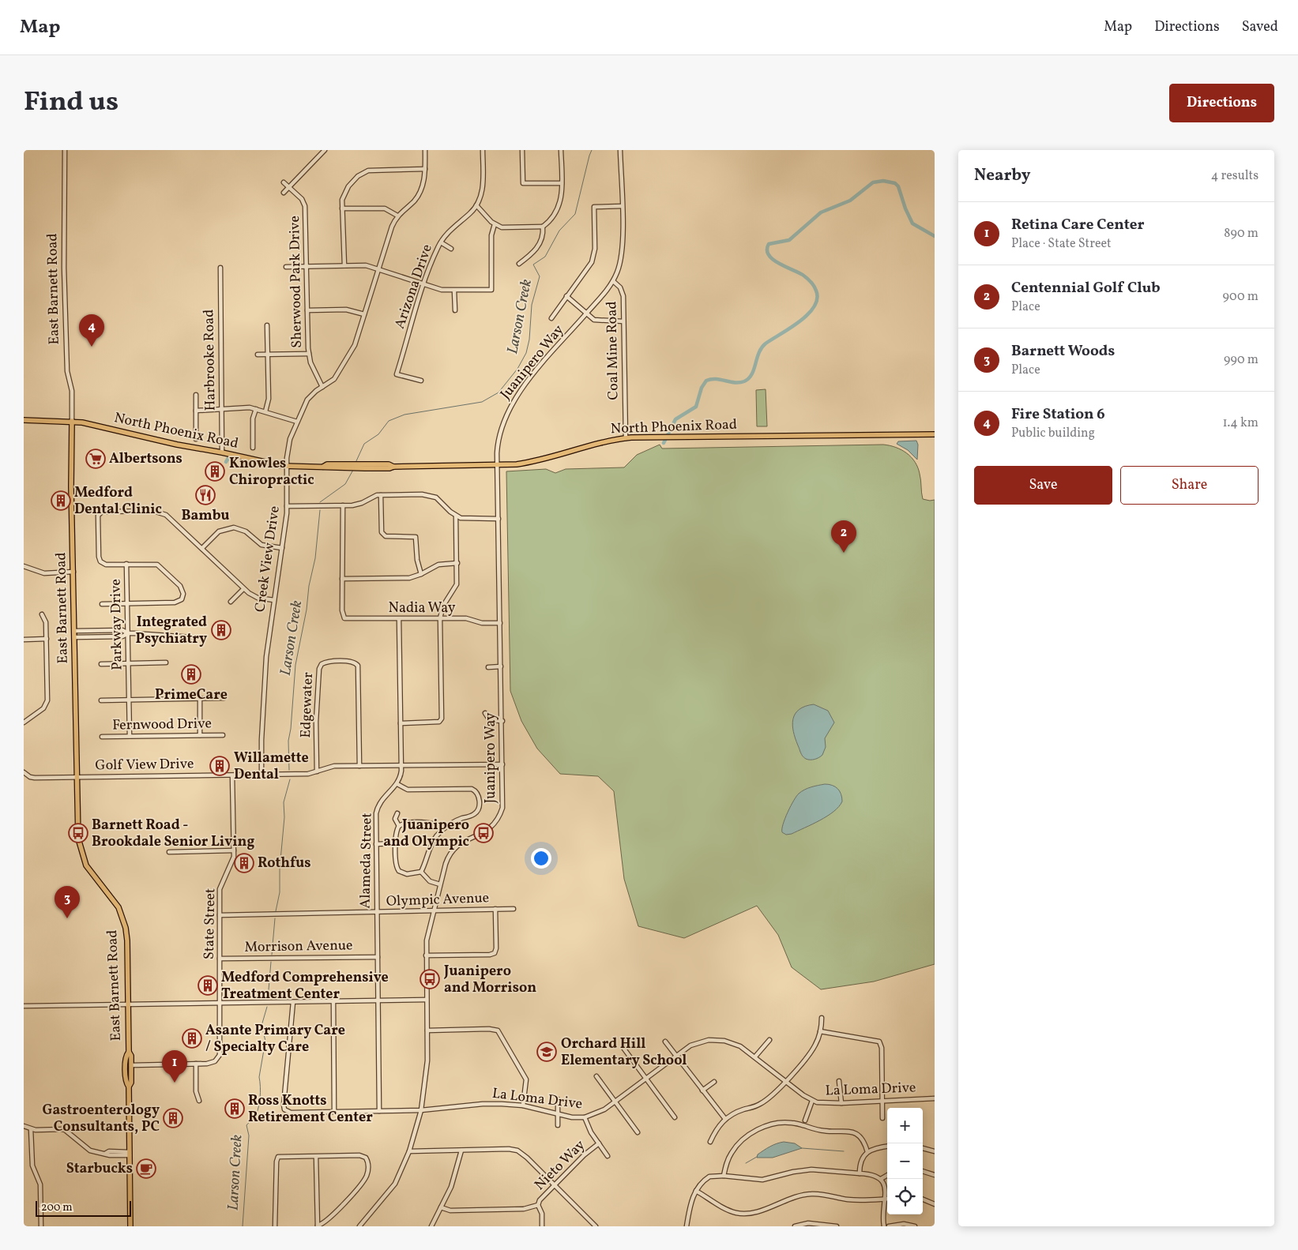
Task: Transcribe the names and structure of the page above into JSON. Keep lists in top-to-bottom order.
{
  "streets": {
    "main road": ["East Barnett Road", "North Phoenix Road"],
    "street": [
      "Sherwood Park Drive",
      "Arizona Drive",
      "Coal Mine Road",
      "Harbrooke Road",
      "Juanipero Way",
      "Creek View Drive",
      "Nadia Way",
      "Parkway Drive",
      "Edgewater",
      "Fernwood Drive",
      "Golf View Drive",
      "Alameda Street",
      "Olympic Avenue",
      "State Street",
      "Morrison Avenue",
      "La Loma Drive",
      "Nieto Way"
    ]
  },
  "crossings": [
    ["Sherwood Park Drive", "Creek View Drive"],
    ["East Barnett Road", "North Phoenix Road"],
    ["East Barnett Road", "Golf View Drive"],
    ["East Barnett Road", "State Street"],
    ["Coal Mine Road", "Juanipero Way"],
    ["Coal Mine Road", "North Phoenix Road"],
    ["Harbrooke Road", "North Phoenix Road"],
    ["Juanipero Way", "North Phoenix Road"],
    ["Juanipero Way", "Nadia Way"],
    ["Juanipero Way", "Golf View Drive"],
    ["Juanipero Way", "Olympic Avenue"],
    ["Juanipero Way", "La Loma Drive"],
    ["North Phoenix Road", "Creek View Drive"],
    ["Creek View Drive", "Golf View Drive"],
    ["Parkway Drive", "Fernwood Drive"],
    ["Edgewater", "Golf View Drive"],
    ["Golf View Drive", "State Street"],
    ["Alameda Street", "Olympic Avenue"],
    ["Alameda Street", "Morrison Avenue"],
    ["Alameda Street", "La Loma Drive"],
    ["Olympic Avenue", "State Street"],
    ["State Street", "Morrison Avenue"]
  ],
  "water": ["Larson Creek"],
  "places": {
    "supermarket": ["Albertsons"],
    "building": [
      "Knowles Chiropractic",
      "Medford Dental Clinic",
      "Integrated Psychiatry",
      "PrimeCare",
      "Willamette Dental",
      "Rothfus",
      "Medford Comprehensive Treatment Center",
      "Asante Primary Care / Specialty Care",
      "Ross Knotts Retirement Center",
      "Gastroenterology Consultants, PC"
    ],
    "restaurant": ["Bambu"],
    "bus stop": ["Barnett Road - Brookdale Senior Living", "Juanipero and Olympic", "Juanipero and Morrison"],
    "school or university": ["Orchard Hill Elementary School"],
    "cafe": ["Starbucks"]
  },
  "scale_bar": "200 m",
  "page": {
    "header": "Map",
    "nav": ["Map", "Directions", "Saved"],
    "title": "Find us",
    "buttons": [
      "Directions",
      ["Save", "Share"]
    ],
    "heading": ["Nearby", "4 results"],
    "list": [
      {
        "mark": "1",
        "name": "Retina Care Center",
        "note": "Place · State Street",
        "value": "890 m"
      },
      {
        "mark": "2",
        "name": "Centennial Golf Club",
        "note": "Place",
        "value": "900 m"
      },
      {
        "mark": "3",
        "name": "Barnett Woods",
        "note": "Place",
        "value": "990 m"
      },
      {
        "mark": "4",
        "name": "Fire Station 6",
        "note": "Public building",
        "value": "1.4 km"
      }
    ],
    "pins": [
      "4",
      "2",
      "3",
      "1"
    ],
    "map_buttons": ["+", "−"],
    "scale": "200 m"
  }
}
